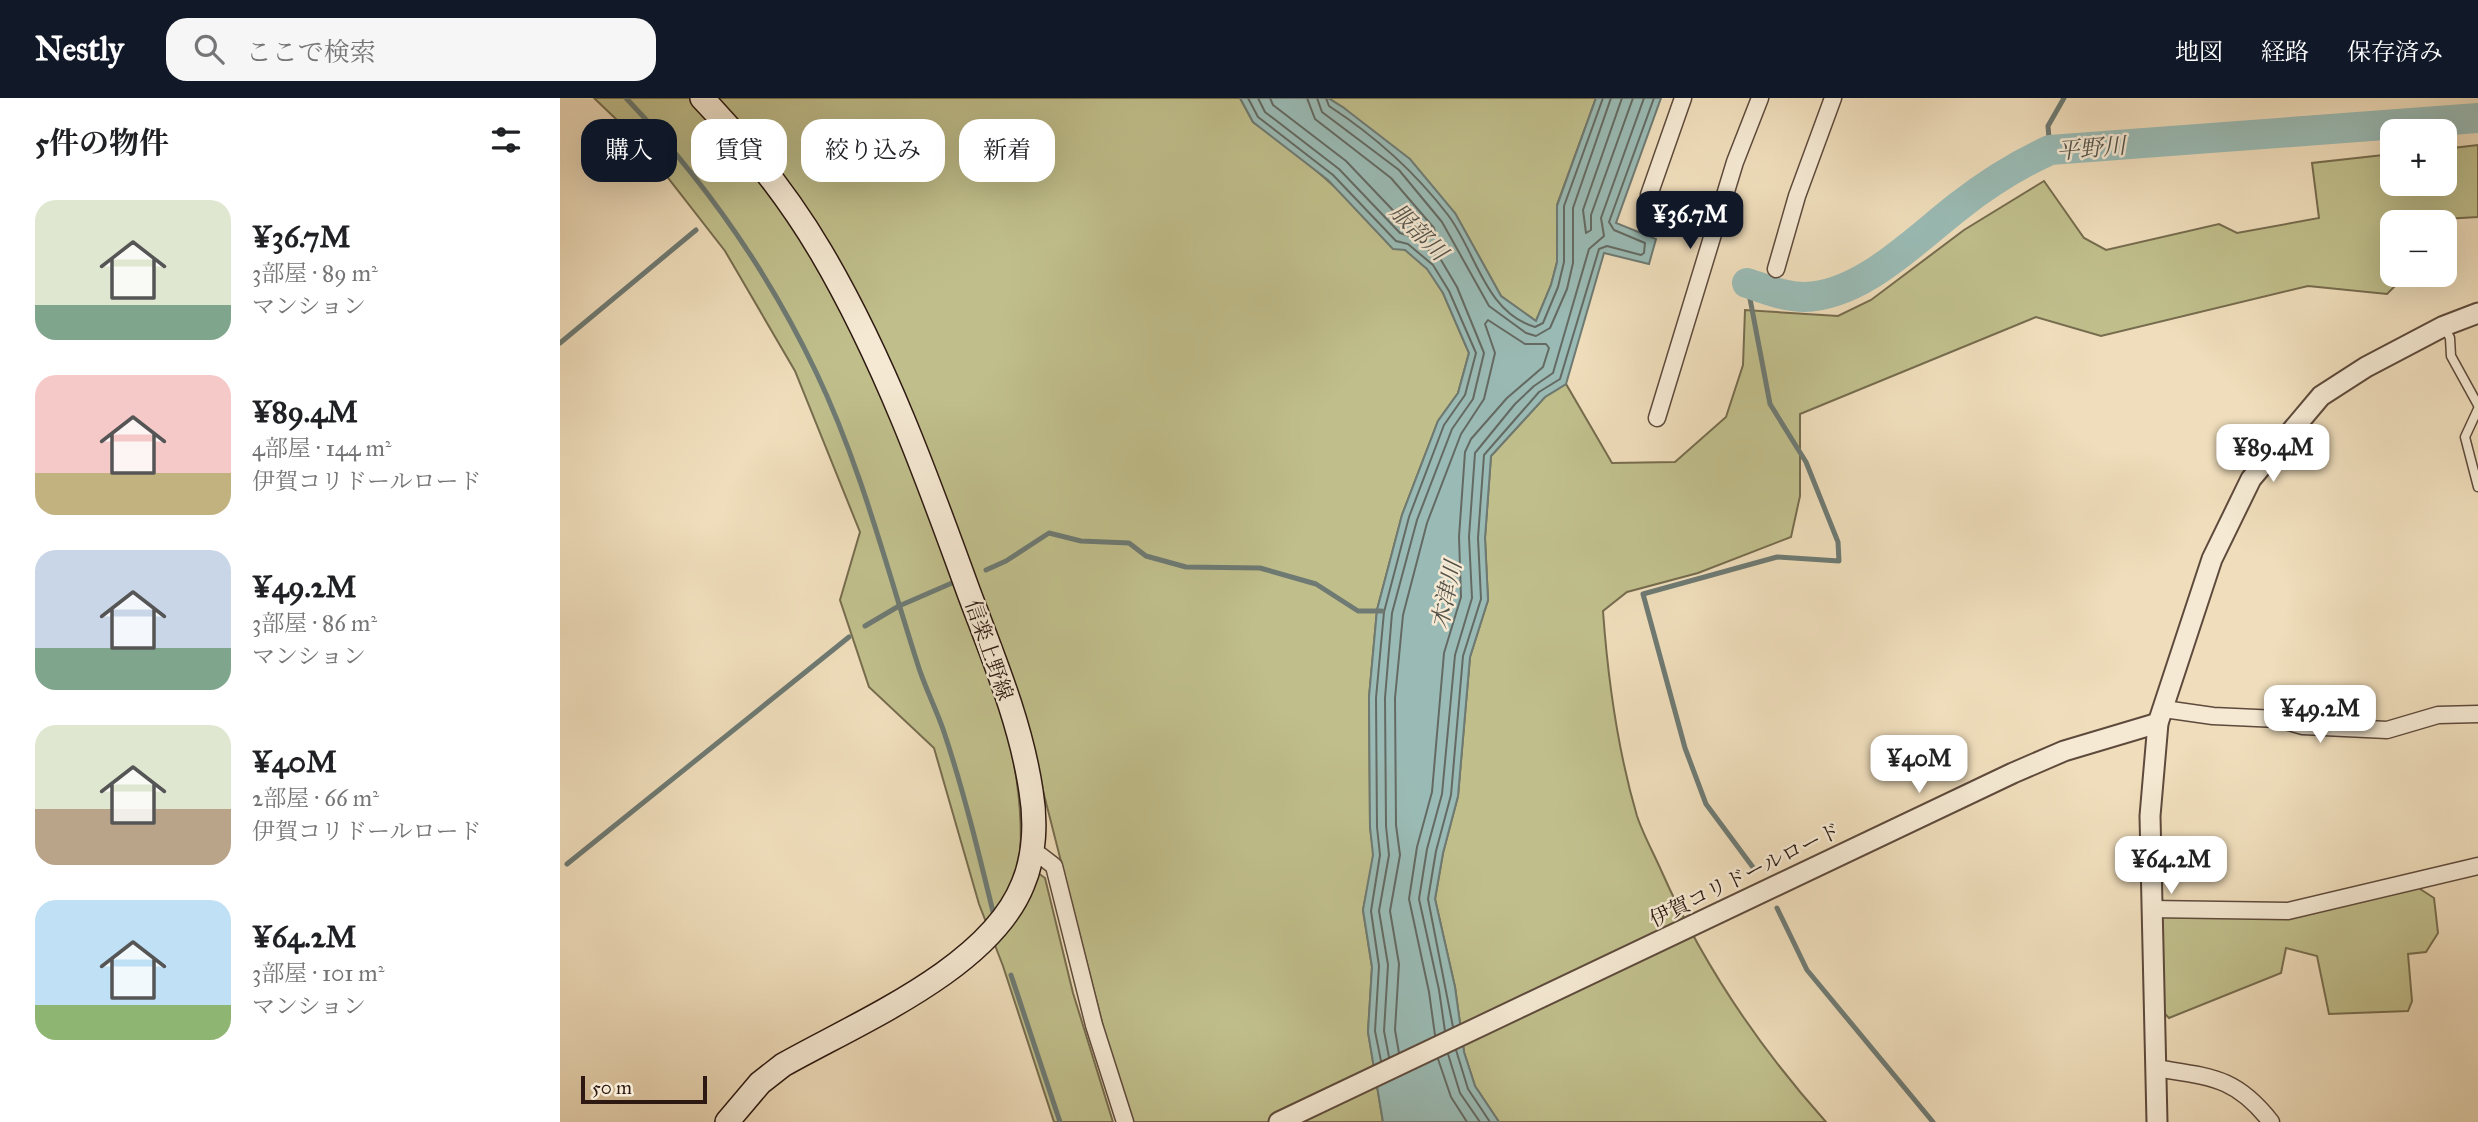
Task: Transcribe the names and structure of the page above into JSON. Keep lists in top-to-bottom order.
{
  "streets": {
    "main road": ["信楽上野線"],
    "street": ["伊賀コリドールロード"]
  },
  "water": ["平野川", "服部川", "木津川"],
  "scale_bar": "50 m",
  "page": {
    "header": "Nestly",
    "search": "ここで検索",
    "nav": ["地図", "経路", "保存済み"],
    "heading": "5件の物件",
    "map_buttons": ["+", "−"],
    "chip": [
      "購入",
      "賃貸",
      "絞り込み",
      "新着"
    ],
    "list": [
      {
        "name": "¥36.7M",
        "note": "3部屋 · 89 m² · マンション"
      },
      {
        "name": "¥89.4M",
        "note": "4部屋 · 144 m² · 伊賀コリドールロード"
      },
      {
        "name": "¥49.2M",
        "note": "3部屋 · 86 m² · マンション"
      },
      {
        "name": "¥40M",
        "note": "2部屋 · 66 m² · 伊賀コリドールロード"
      },
      {
        "name": "¥64.2M",
        "note": "3部屋 · 101 m² · マンション"
      }
    ],
    "price": [
      "¥36.7M",
      "¥89.4M",
      "¥49.2M",
      "¥40M",
      "¥64.2M"
    ],
    "scale": "50 m"
  }
}
